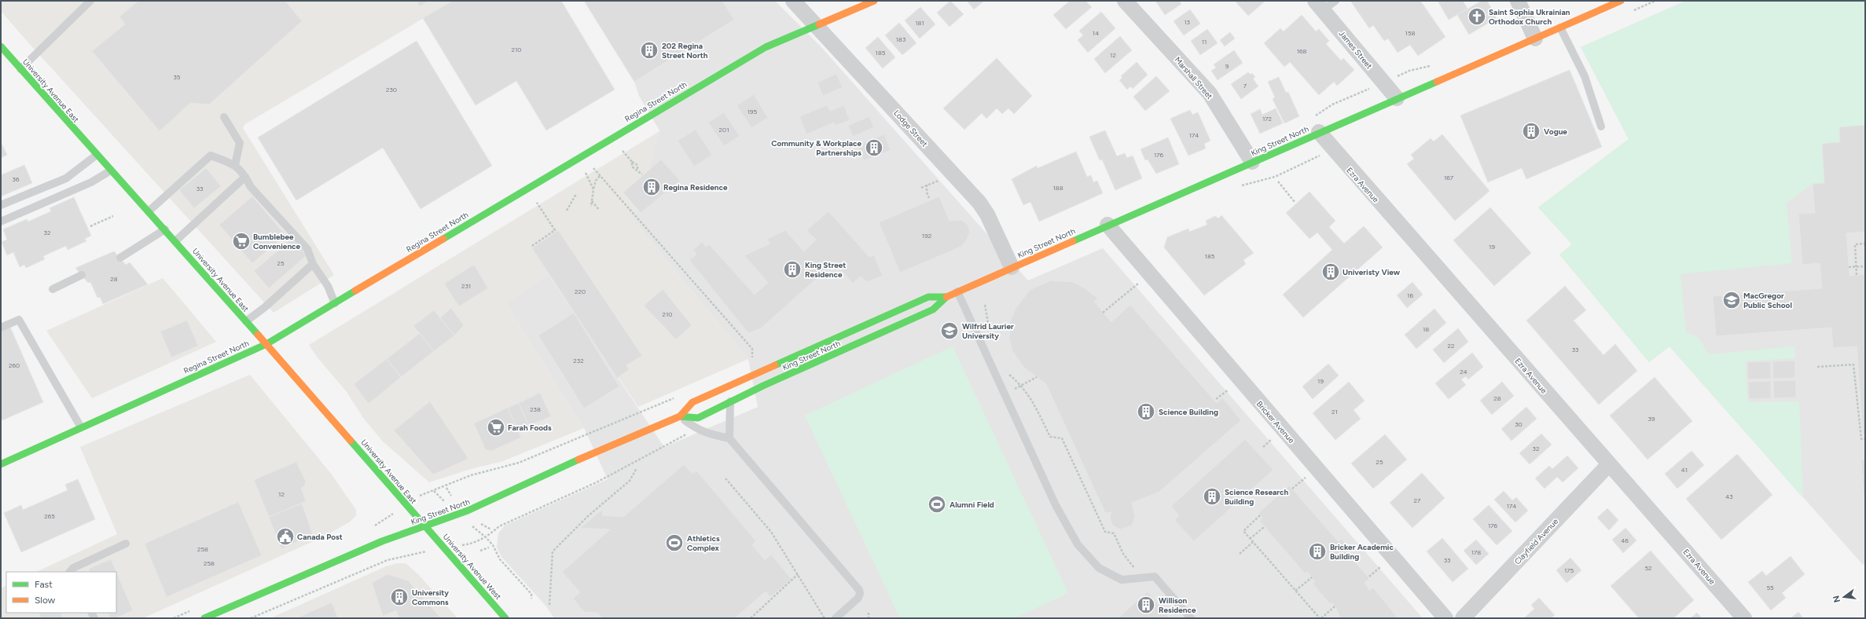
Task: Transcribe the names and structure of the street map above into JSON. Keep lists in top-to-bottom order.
{
  "streets": {
    "main road": [
      "University Avenue East",
      "Regina Street North",
      "King Street North",
      "University Avenue West"
    ],
    "street": [
      "James Street",
      "Marshall Street",
      "Lodge Street",
      "Ezra Avenue",
      "Bricker Avenue",
      "Clayfield Avenue"
    ]
  },
  "crossings": [
    ["James Street", "King Street North"],
    ["Marshall Street", "King Street North"],
    ["University Avenue East", "Regina Street North"],
    ["University Avenue East", "King Street North"],
    ["University Avenue East", "University Avenue West"],
    ["Regina Street North", "Lodge Street"],
    ["Lodge Street", "King Street North"],
    ["King Street North", "Ezra Avenue"],
    ["King Street North", "Bricker Avenue"],
    ["King Street North", "University Avenue West"],
    ["Ezra Avenue", "Clayfield Avenue"]
  ],
  "places": {
    "church": ["Saint Sophia Ukrainian Orthodox Church"],
    "building": [
      "202 Regina Street North",
      "Vogue",
      "Community & Workplace Partnerships",
      "Regina Residence",
      "King Street Residence",
      "Univeristy View",
      "Science Building",
      "Science Research Building",
      "Bricker Academic Building",
      "University Commons",
      "Willison Residence"
    ],
    "supermarket": ["Bumblebee Convenience", "Farah Foods"],
    "school or university": ["MacGregor Public School", "Wilfrid Laurier University"],
    "sports": ["Alumni Field", "Athletics Complex"],
    "public building": ["Canada Post"]
  },
  "house_numbers": [
    "13",
    "181",
    "14",
    "158",
    "183",
    "11",
    "210",
    "168",
    "185",
    "12",
    "9",
    "35",
    "7",
    "230",
    "195",
    "172",
    "201",
    "174",
    "176",
    "167",
    "36",
    "188",
    "33",
    "32",
    "192",
    "19",
    "185",
    "25",
    "28",
    "231",
    "220",
    "16",
    "210",
    "18",
    "22",
    "33",
    "232",
    "260",
    "24",
    "19",
    "28",
    "238",
    "21",
    "39",
    "30",
    "32",
    "25",
    "41",
    "12",
    "43",
    "27",
    "174",
    "265",
    "176",
    "46",
    "258",
    "178",
    "33",
    "258",
    "52",
    "175",
    "55"
  ],
  "legend": ["Fast", "Slow"],
  "north": "left"
}
